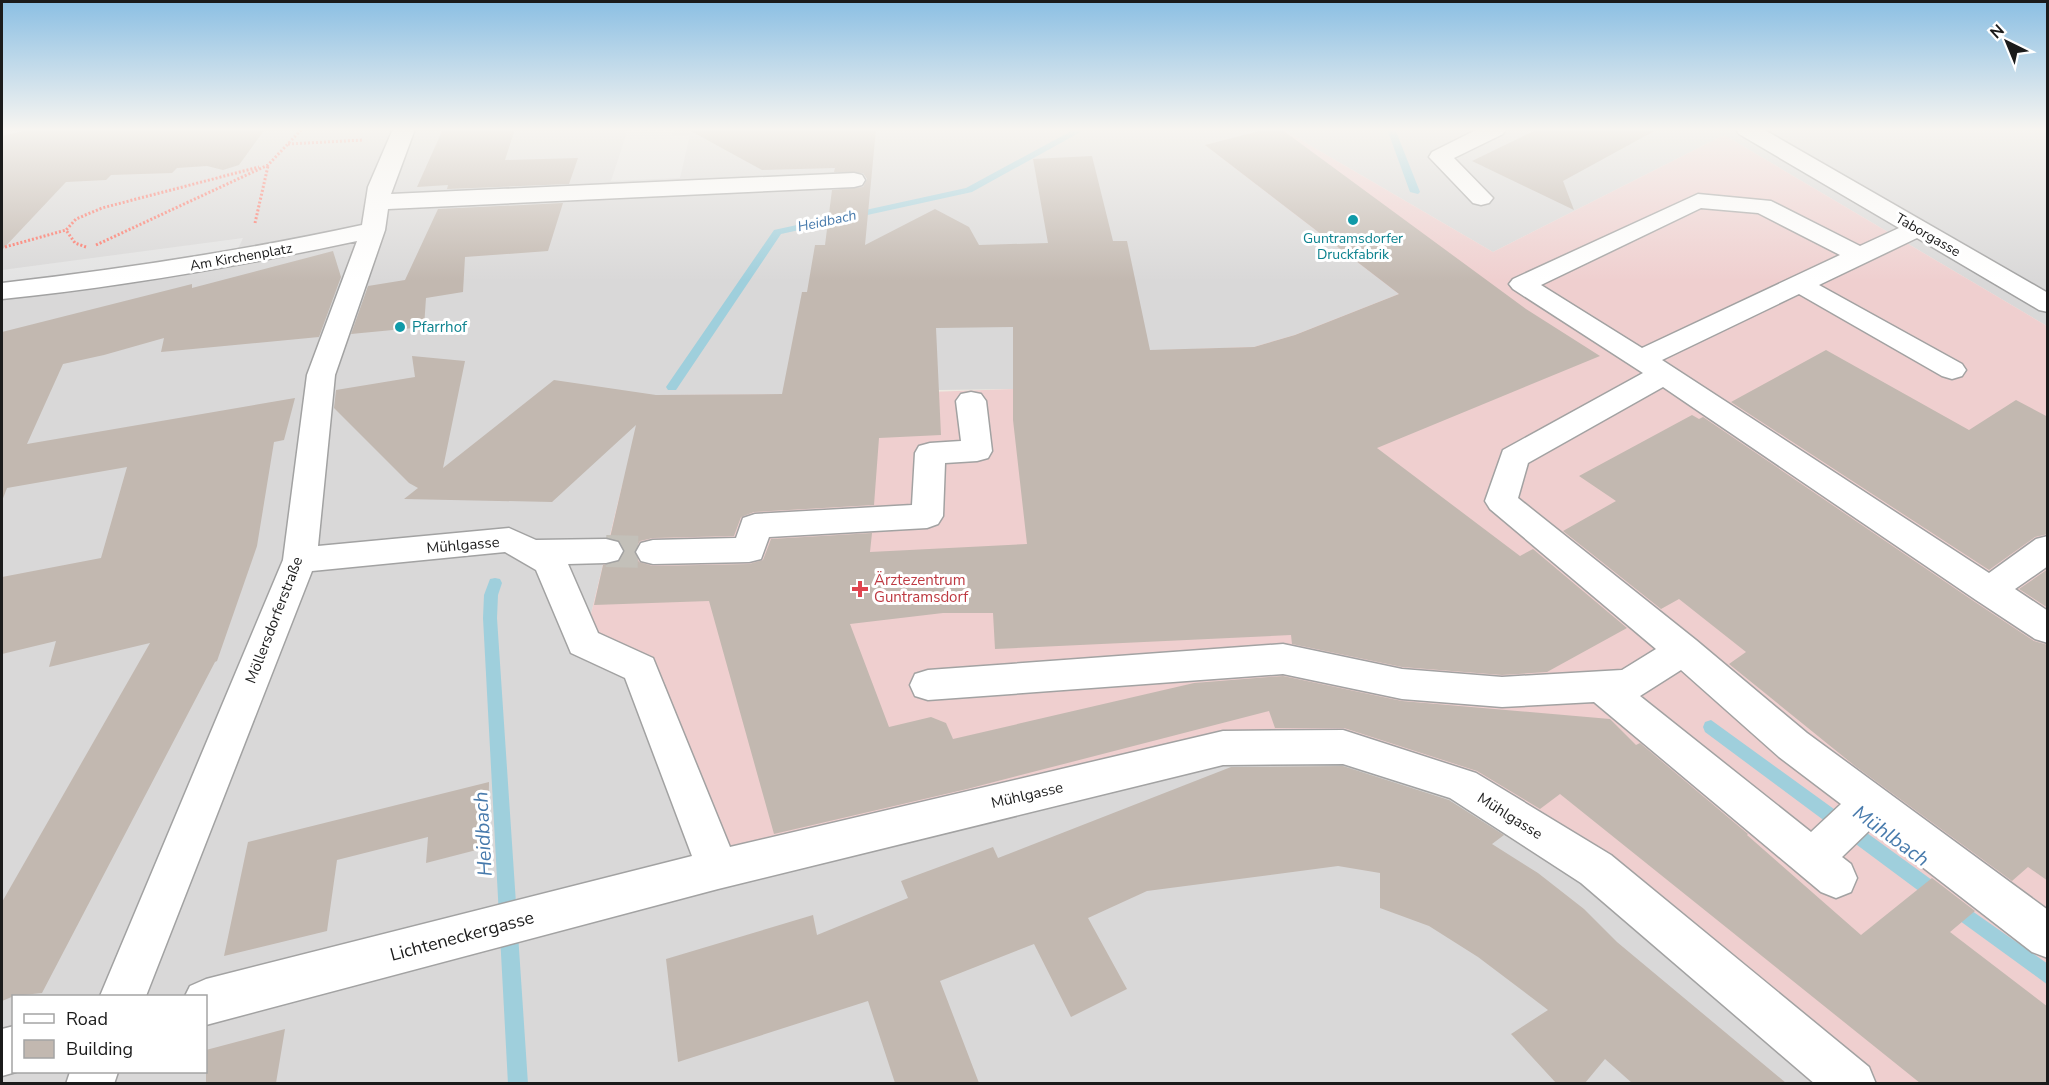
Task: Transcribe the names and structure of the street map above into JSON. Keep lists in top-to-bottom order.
{
  "streets": {
    "street": [
      "Taborgasse",
      "Am Kirchenplatz",
      "Mühlgasse",
      "Möllersdorferstraße",
      "Lichteneckergasse"
    ]
  },
  "crossings": [
    ["Am Kirchenplatz", "Möllersdorferstraße"],
    ["Mühlgasse", "Möllersdorferstraße"],
    ["Mühlgasse", "Lichteneckergasse"]
  ],
  "water": ["Heidbach", "Mühlbach"],
  "places": {
    "other": ["Guntramsdorfer Druckfabrik", "Pfarrhof"],
    "health": ["Ärztezentrum Guntramsdorf"]
  },
  "legend": ["Road", "Building"],
  "north": "top left"
}
